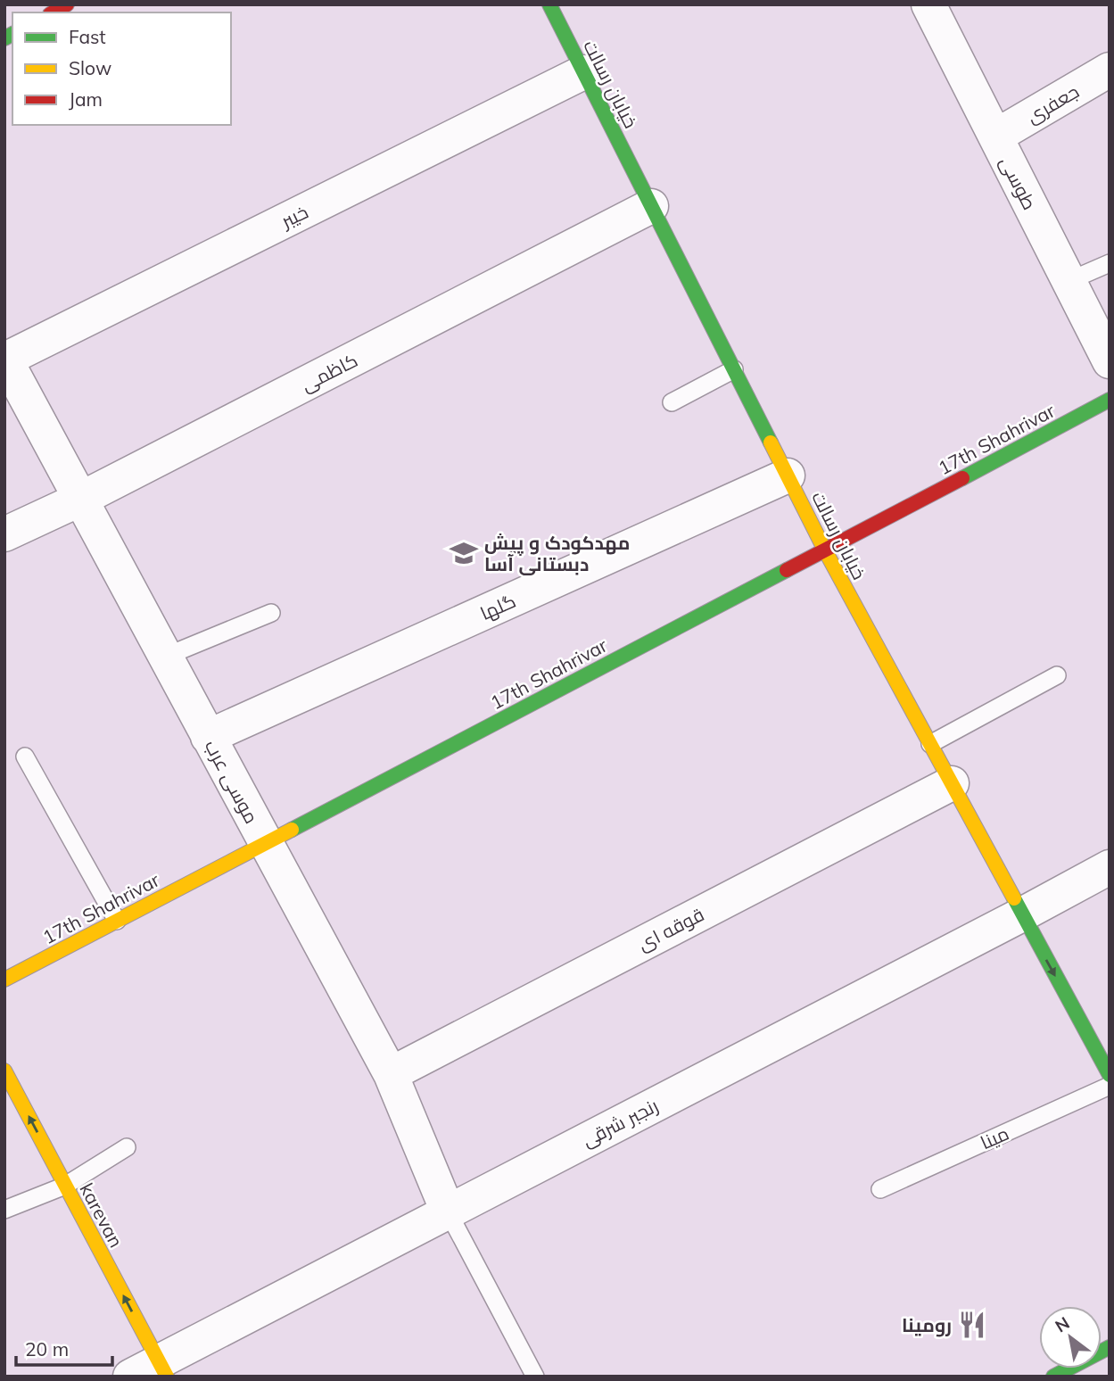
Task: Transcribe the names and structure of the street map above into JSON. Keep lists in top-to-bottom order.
{
  "streets": {
    "street": [
      "خیابان رسالت",
      "جعفری",
      "طوسی",
      "خیبر",
      "کاظمی",
      "17th Shahrivar",
      "گلها",
      "موسی عرب",
      "قوقه ای",
      "رنجبر شرقی",
      "karevan"
    ],
    "lane": ["مینا"]
  },
  "crossings": [
    ["خیابان رسالت", "خیبر"],
    ["خیابان رسالت", "کاظمی"],
    ["خیابان رسالت", "17th Shahrivar"],
    ["خیابان رسالت", "گلها"],
    ["خیابان رسالت", "قوقه ای"],
    ["خیابان رسالت", "رنجبر شرقی"],
    ["جعفری", "طوسی"],
    ["خیبر", "موسی عرب"],
    ["کاظمی", "موسی عرب"],
    ["17th Shahrivar", "موسی عرب"],
    ["گلها", "موسی عرب"],
    ["موسی عرب", "قوقه ای"],
    ["موسی عرب", "رنجبر شرقی"],
    ["رنجبر شرقی", "karevan"]
  ],
  "one_way": ["karevan"],
  "places": {
    "school or university": ["مهدکودک و پیش دبستانی آسا"],
    "restaurant": ["رومینا"]
  },
  "legend": ["Fast", "Slow", "Jam"],
  "scale_bar": "20 m",
  "north": "top left"
}
